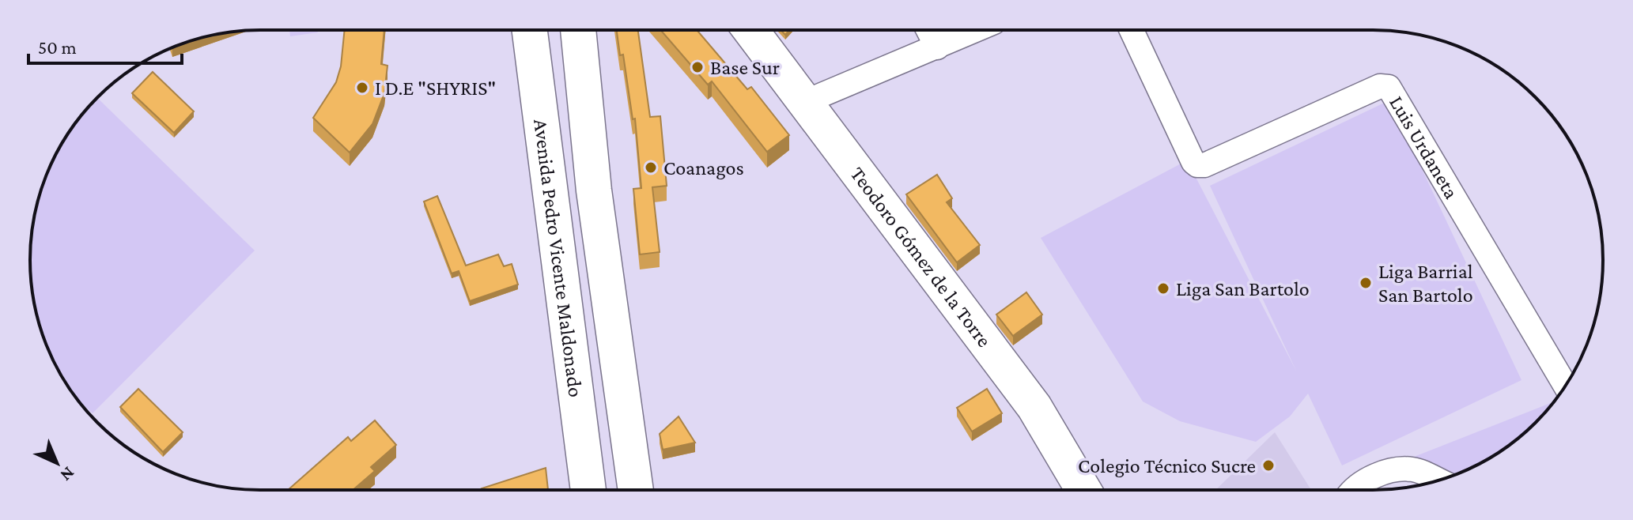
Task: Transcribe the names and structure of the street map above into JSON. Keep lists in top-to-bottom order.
{
  "streets": {
    "main road": ["Teodoro Gómez de la Torre", "Avenida Pedro Vicente Maldonado"],
    "street": ["Luis Urdaneta"]
  },
  "places": [
    "Base Sur",
    "I D.E \"SHYRIS\"",
    "Coanagos",
    "Liga Barrial San Bartolo",
    "Liga San Bartolo",
    "Colegio Técnico Sucre"
  ],
  "scale_bar": "50 m",
  "north": "bottom right"
}
